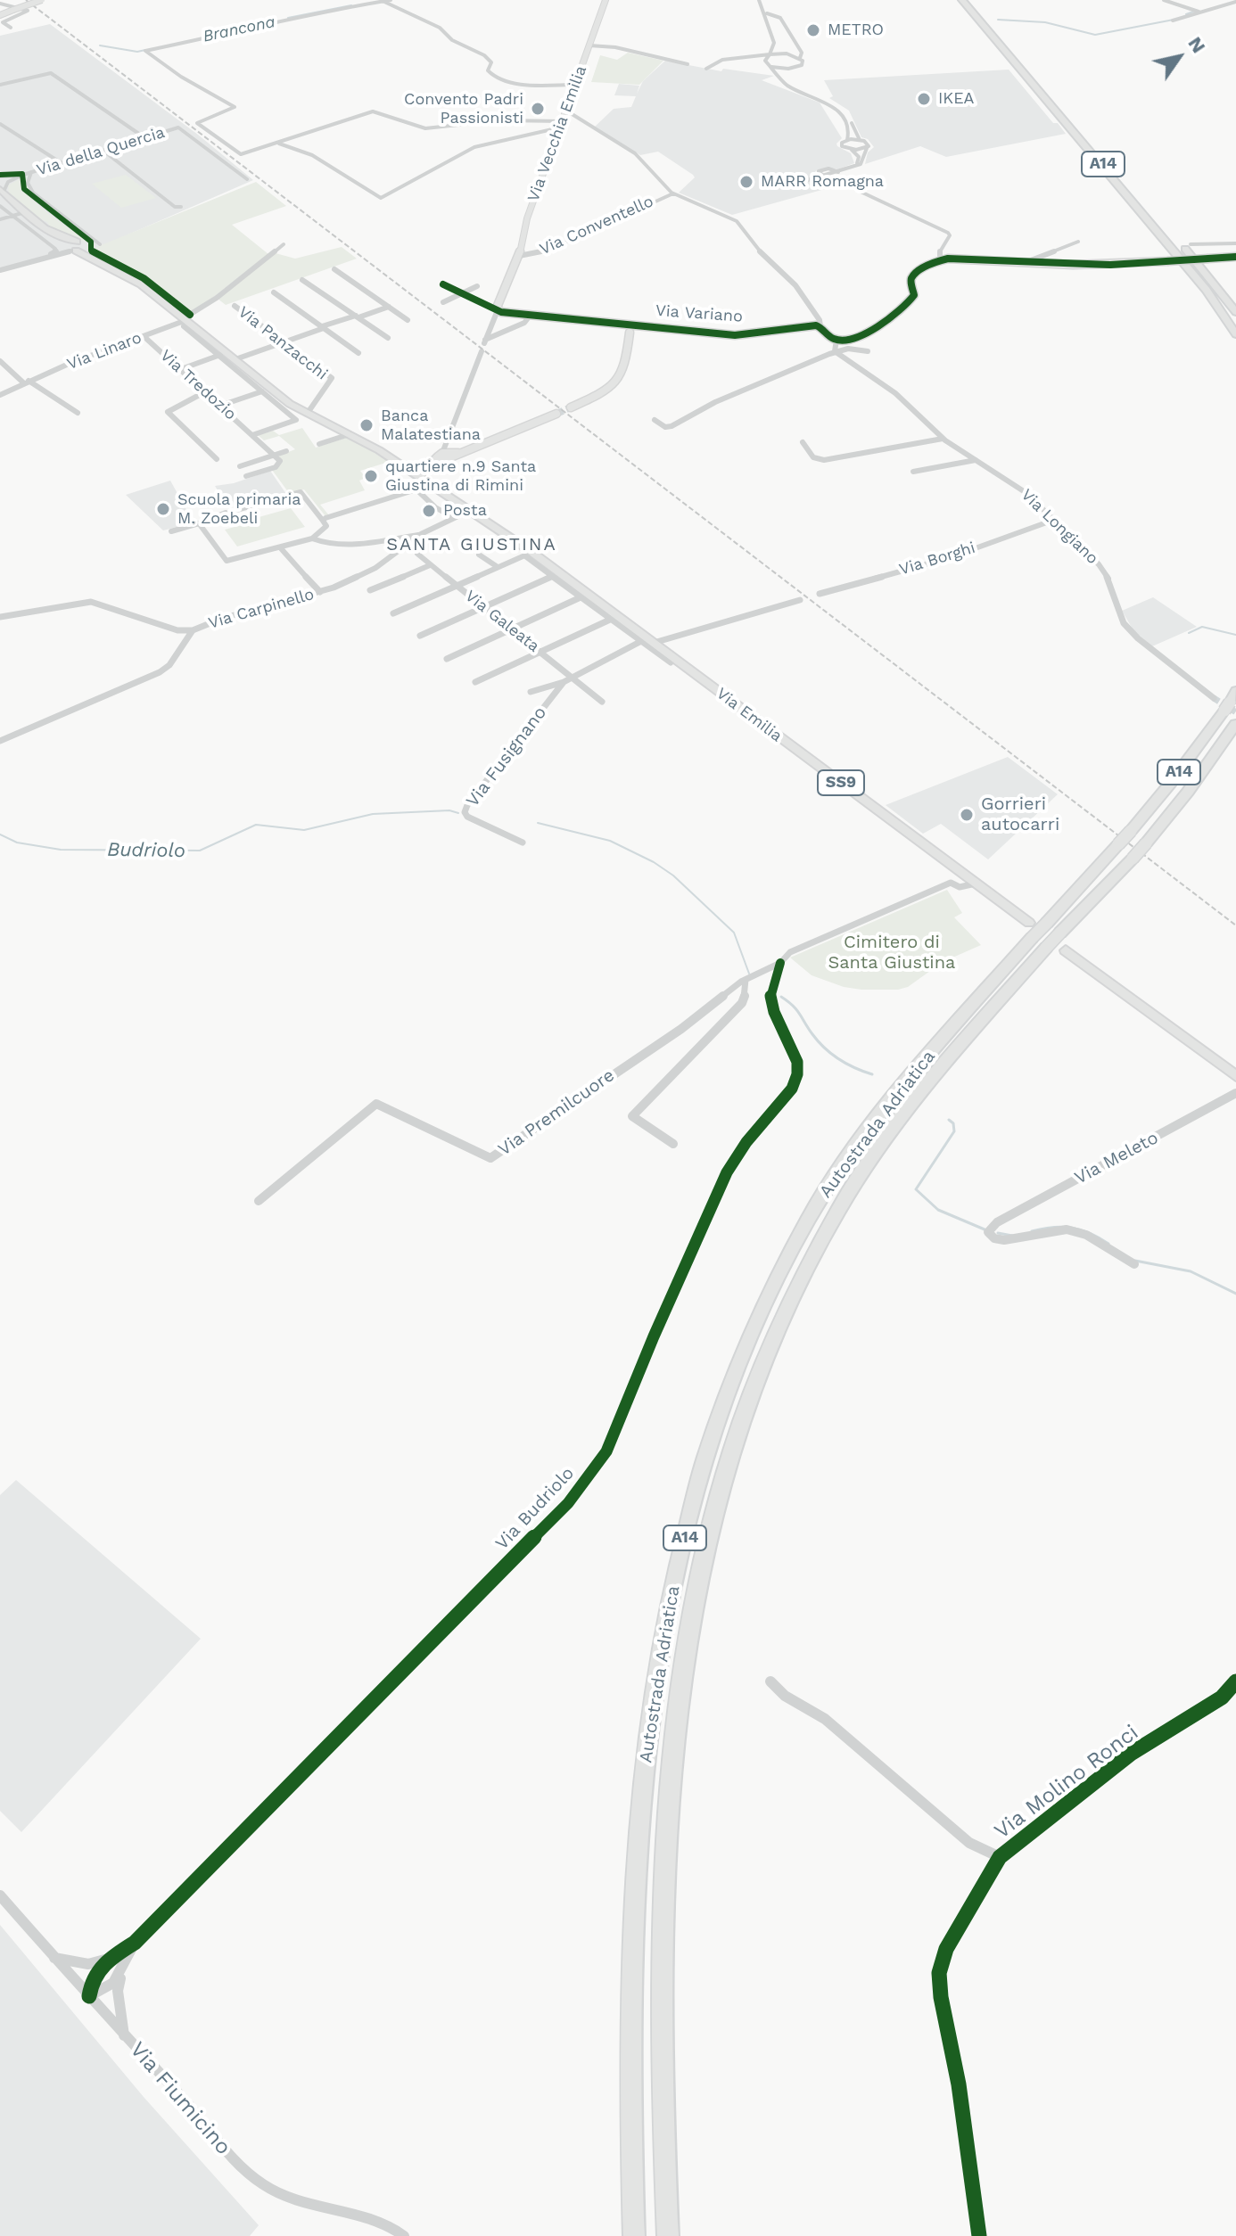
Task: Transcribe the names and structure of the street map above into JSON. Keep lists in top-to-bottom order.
{
  "streets": {
    "highway": ["A14", "Autostrada Adriatica"],
    "main road": ["Via Emilia", "SS9"],
    "street": [
      "Via Vecchia Emilia",
      "Via della Quercia",
      "Via Conventello",
      "Via Variano",
      "Via Panzacchi",
      "Via Linaro",
      "Via Tredozio",
      "Via Longiano",
      "Via Borghi",
      "Via Carpinello",
      "Via Galeata",
      "Via Fusignano",
      "Via Premilcuore",
      "Via Meleto",
      "Via Budriolo",
      "Via Molino Ronci",
      "Via Fiumicino"
    ]
  },
  "crossings": [
    ["Via Vecchia Emilia", "Via Conventello"],
    ["Via della Quercia", "Via Emilia"],
    ["Via Conventello", "Via Variano"],
    ["Via Panzacchi", "Via Emilia"],
    ["Via Linaro", "Via Tredozio"],
    ["Via Linaro", "Via Emilia"],
    ["Via Tredozio", "Via Emilia"],
    ["Via Longiano", "Via Borghi"],
    ["Via Galeata", "Via Fusignano"],
    ["Via Emilia", "Via Fusignano"],
    ["Via Emilia", "Via Premilcuore"],
    ["Via Emilia", "Autostrada Adriatica"],
    ["Via Premilcuore", "Via Budriolo"]
  ],
  "districts": ["SANTA GIUSTINA"],
  "water": ["Brancona", "Budriolo"],
  "parks": ["Cimitero di Santa Giustina"],
  "places": [
    "METRO",
    "IKEA",
    "Convento Padri Passionisti",
    "MARR Romagna",
    "Banca Malatestiana",
    "quartiere n.9 Santa Giustina di Rimini",
    "Scuola primaria M. Zoebeli",
    "Posta",
    "Gorrieri autocarri"
  ],
  "north": "top right"
}
